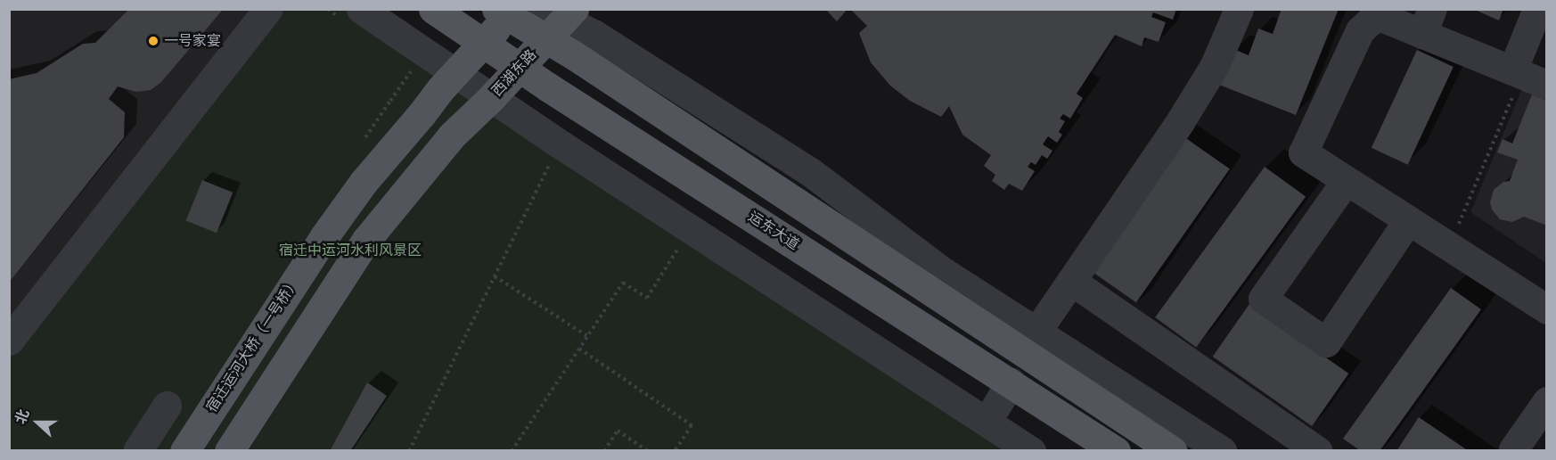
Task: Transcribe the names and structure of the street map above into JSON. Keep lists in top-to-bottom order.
{
  "streets": {
    "main road": ["西湖东路", "运东大道", "宿迁运河大桥（一号桥）"]
  },
  "crossings": [
    ["西湖东路", "运东大道"]
  ],
  "parks": ["宿迁中运河水利风景区"],
  "places": ["一号家宴"],
  "north": "left"
}
